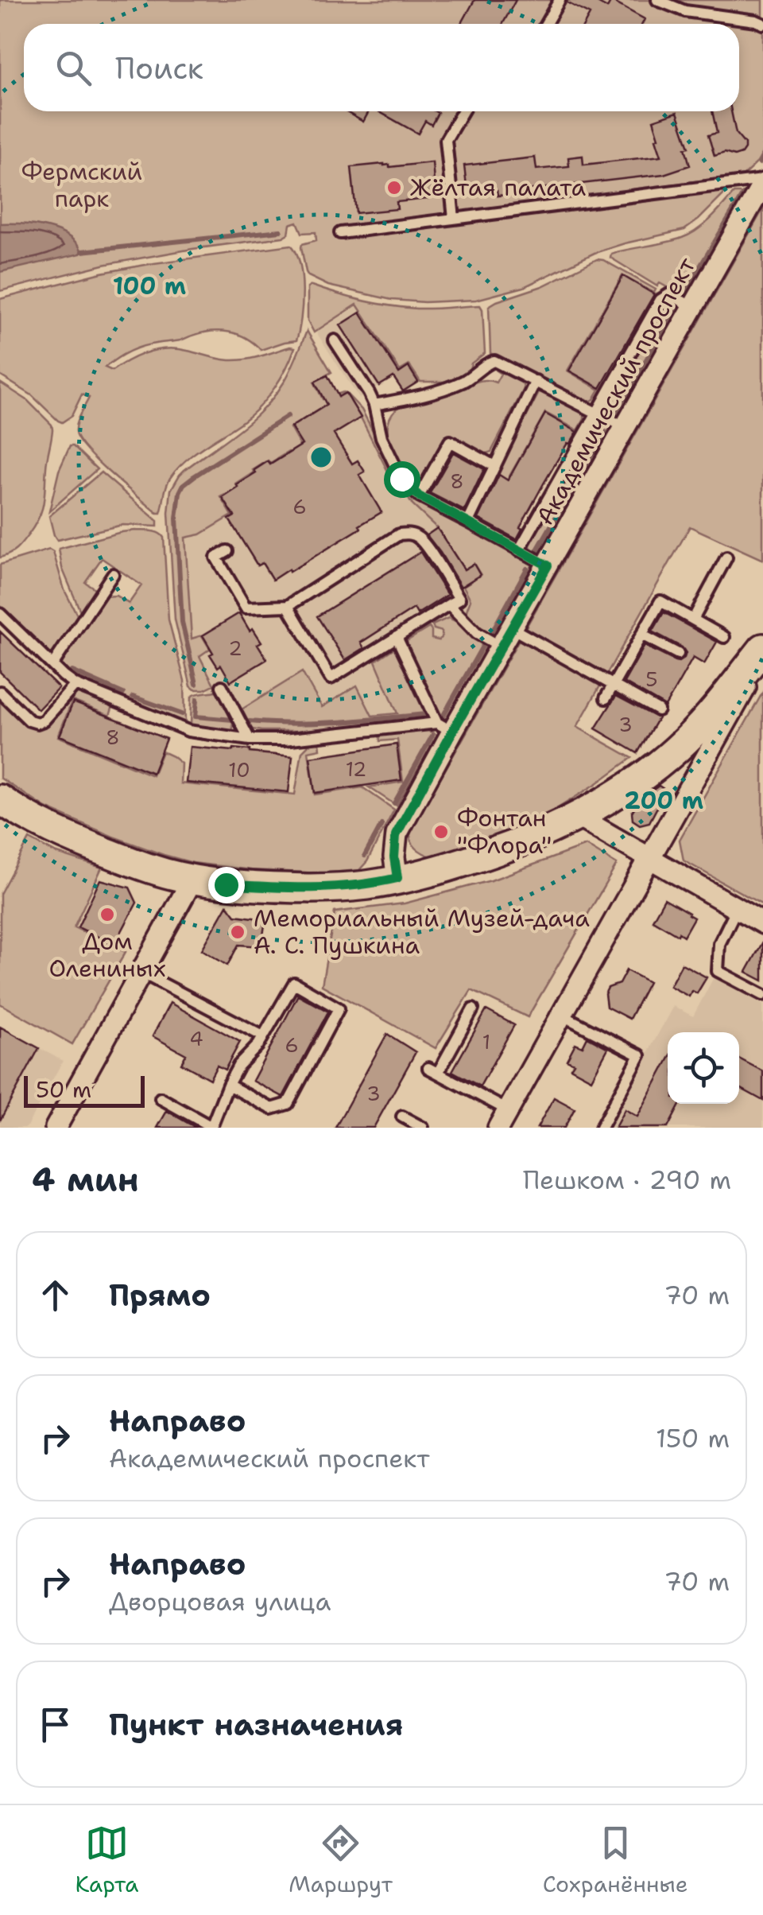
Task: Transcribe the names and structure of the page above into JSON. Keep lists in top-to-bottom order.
{
  "streets": {
    "street": ["Академический проспект"]
  },
  "parks": ["Фермский парк"],
  "places": [
    "Жёлтая палата",
    "Фонтан \"Флора\"",
    "Дом Олениных",
    "Мемориальный Музей-дача А. С. Пушкина"
  ],
  "house_numbers": [
    "8",
    "6",
    "2",
    "5",
    "3",
    "8",
    "12",
    "10",
    "4",
    "1",
    "6",
    "3"
  ],
  "scale_bar": "50 m",
  "page": {
    "search": "Поиск",
    "scale": "50 m",
    "heading": ["4 мин", "Пешком · 290 m"],
    "list": [
      ["Прямо", "70 m"],
      ["Направо", "Академический проспект", "150 m"],
      ["Направо", "Дворцовая улица", "70 m"],
      "Пункт назначения"
    ],
    "nav": ["Карта", "Маршрут", "Сохранённые"]
  },
  "rings": ["100 m", "200 m"]
}
